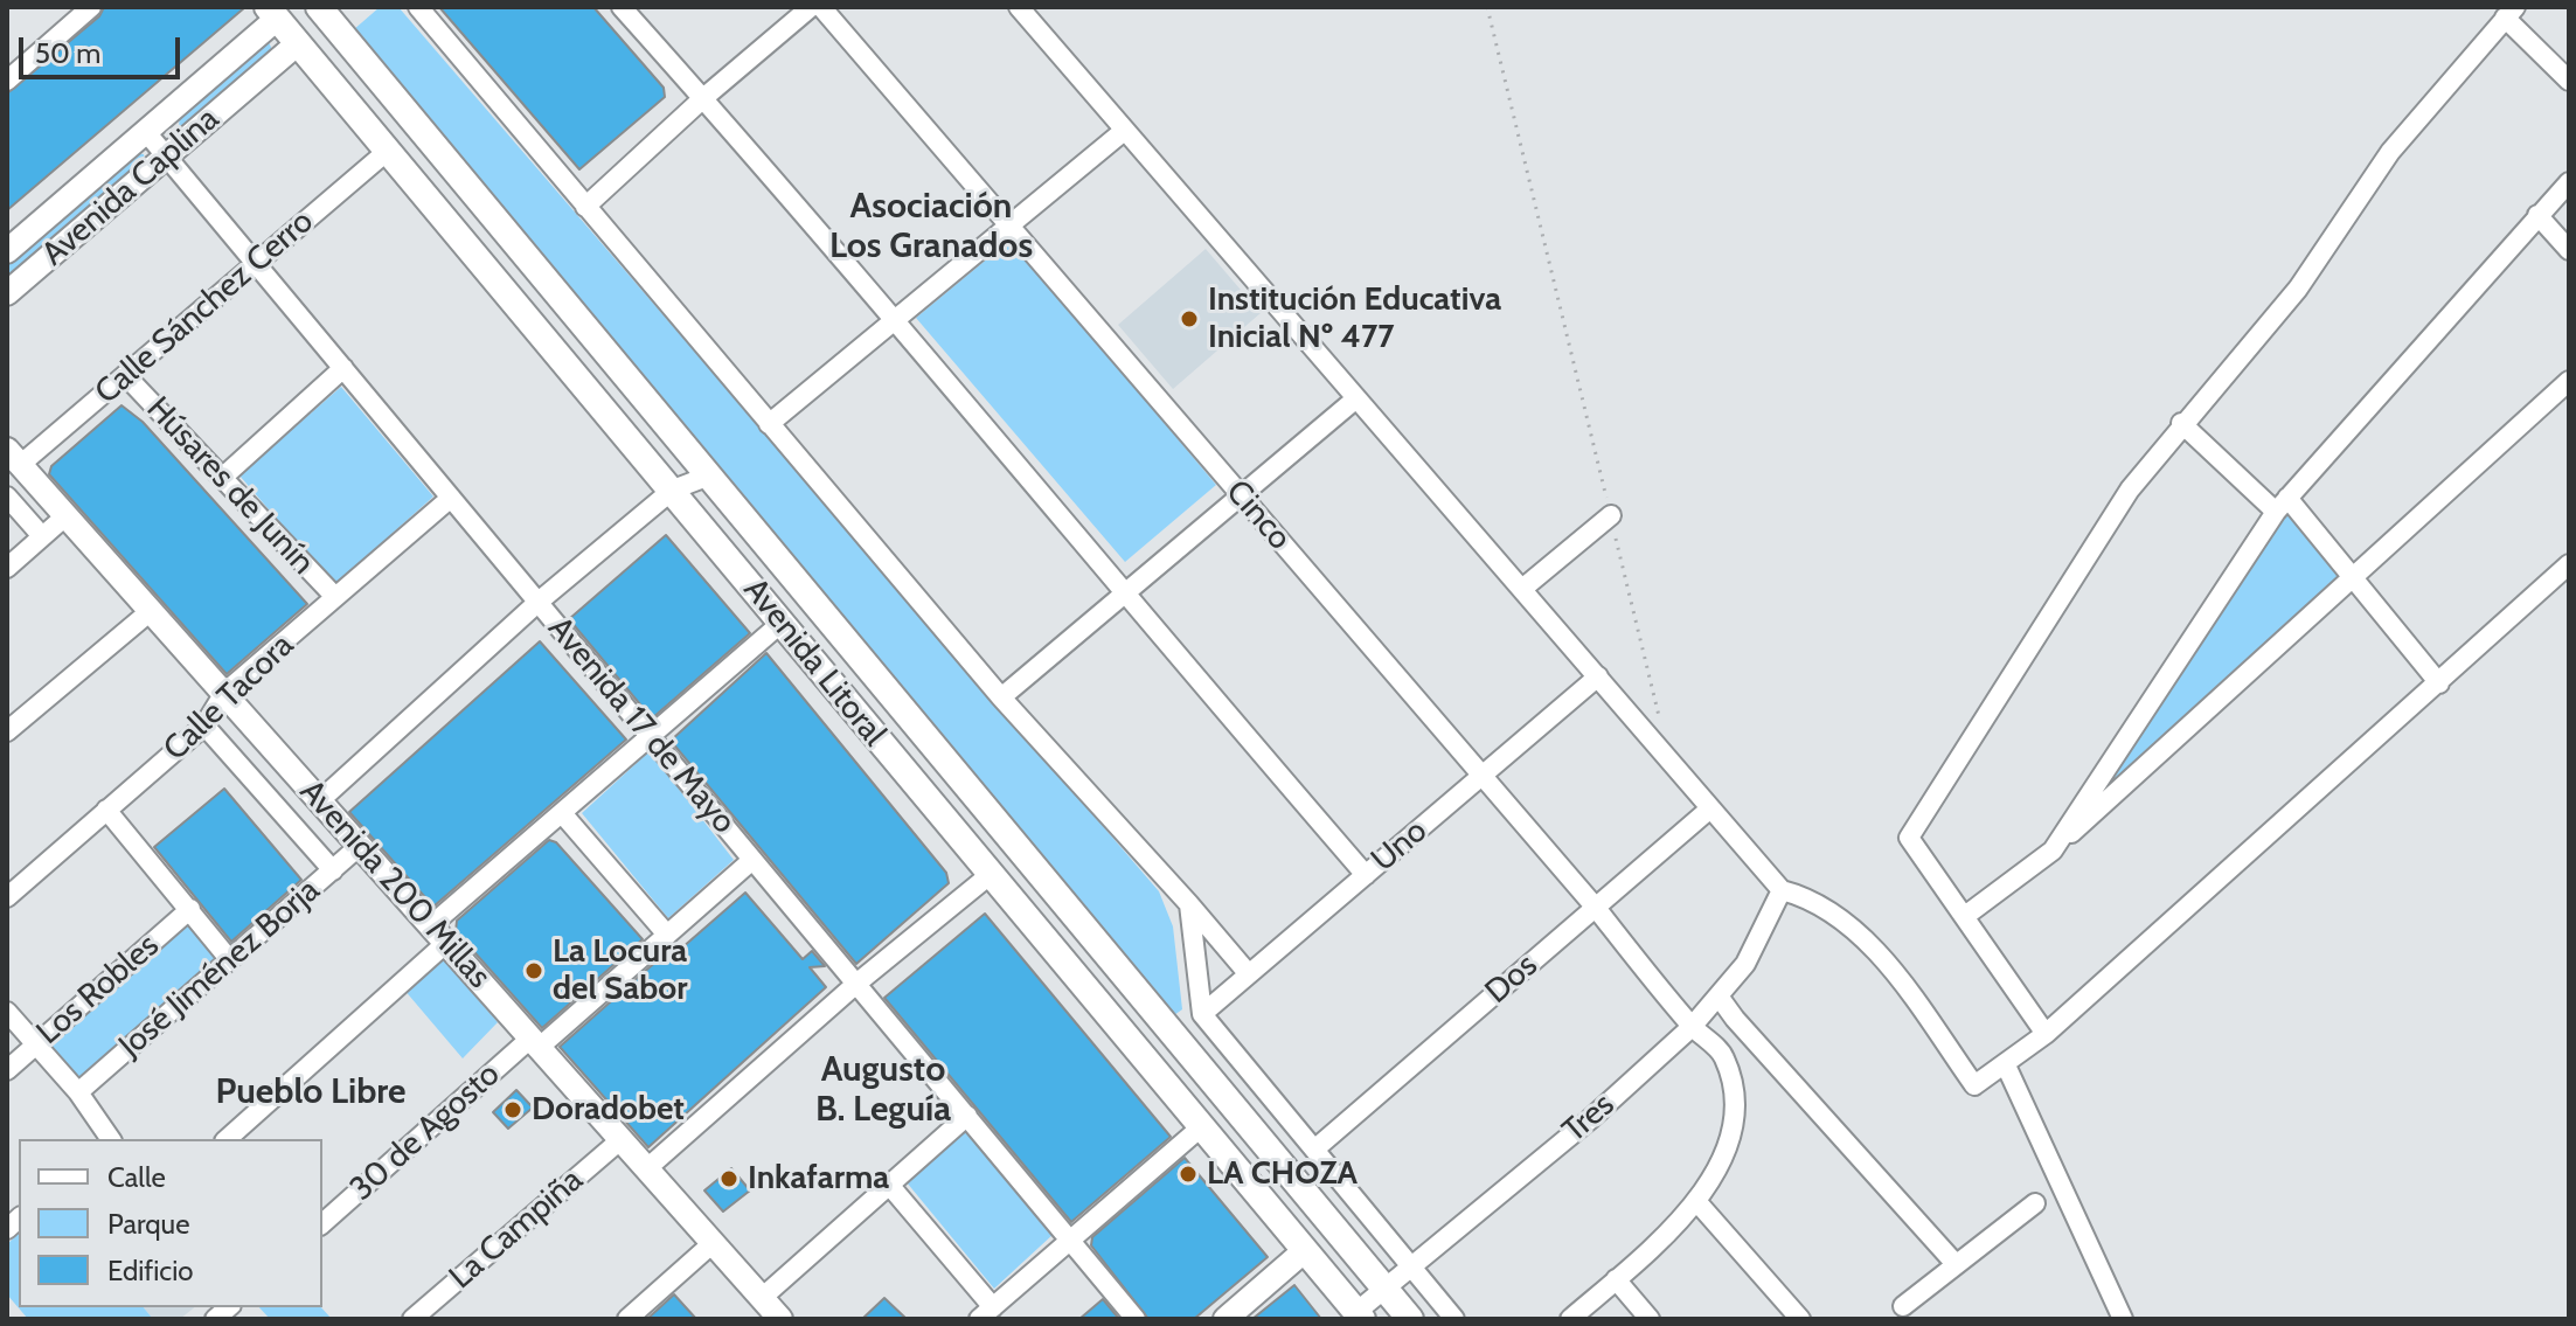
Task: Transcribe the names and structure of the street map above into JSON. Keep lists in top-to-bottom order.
{
  "streets": {
    "main road": ["Avenida Caplina", "Avenida Litoral"],
    "street": [
      "Calle Sánchez Cerro",
      "Húsares de Junín",
      "Cinco",
      "Calle Tacora",
      "Avenida 17 de Mayo",
      "Uno",
      "Avenida 200 Millas",
      "José Jiménez Borja",
      "Dos",
      "Los Robles",
      "Tres",
      "30 de Agosto",
      "La Campiña"
    ]
  },
  "crossings": [
    ["Avenida Caplina", "Avenida Litoral"],
    ["Avenida Caplina", "Avenida 17 de Mayo"],
    ["Calle Sánchez Cerro", "Húsares de Junín"],
    ["Calle Sánchez Cerro", "Avenida Litoral"],
    ["Calle Sánchez Cerro", "Avenida 17 de Mayo"],
    ["Calle Sánchez Cerro", "Avenida 200 Millas"],
    ["Húsares de Junín", "Calle Tacora"],
    ["Cinco", "Uno"],
    ["Cinco", "Dos"],
    ["Cinco", "Tres"],
    ["Avenida Litoral", "Tres"],
    ["Calle Tacora", "Avenida 17 de Mayo"],
    ["Calle Tacora", "Avenida 200 Millas"],
    ["Avenida 17 de Mayo", "30 de Agosto"],
    ["Avenida 200 Millas", "José Jiménez Borja"],
    ["Avenida 200 Millas", "30 de Agosto"],
    ["Avenida 200 Millas", "La Campiña"]
  ],
  "districts": ["Asociación Los Granados", "Augusto B. Leguía", "Pueblo Libre"],
  "places": [
    "Institución Educativa Inicial Nº 477",
    "La Locura del Sabor",
    "Doradobet",
    "LA CHOZA",
    "Inkafarma"
  ],
  "legend": ["Calle", "Parque", "Edificio"],
  "scale_bar": "50 m"
}
